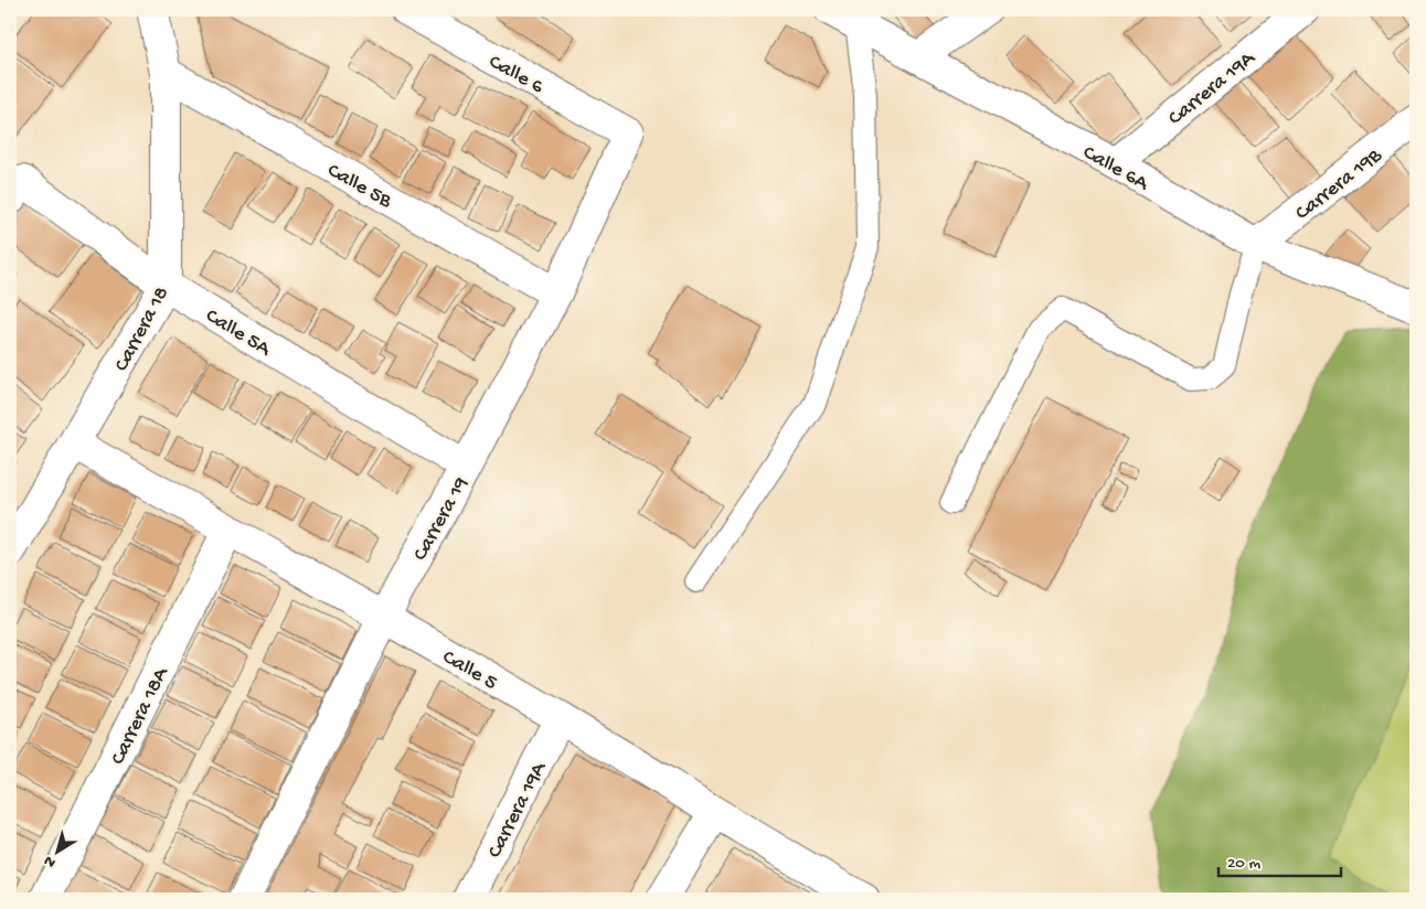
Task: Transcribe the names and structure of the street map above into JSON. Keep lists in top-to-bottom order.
{
  "streets": {
    "street": [
      "Calle 6",
      "Carrera 19A",
      "Calle 6A",
      "Carrera 19B",
      "Calle 5B",
      "Carrera 18",
      "Calle 5A",
      "Carrera 19",
      "Calle 5",
      "Carrera 18A"
    ]
  },
  "crossings": [
    ["Calle 6", "Carrera 19"],
    ["Carrera 19A", "Calle 6A"],
    ["Carrera 19A", "Calle 5"],
    ["Calle 6A", "Carrera 19B"],
    ["Calle 5B", "Carrera 18"],
    ["Calle 5B", "Carrera 19"],
    ["Carrera 18", "Calle 5A"],
    ["Carrera 18", "Calle 5"],
    ["Calle 5A", "Carrera 19"],
    ["Carrera 19", "Calle 5"],
    ["Calle 5", "Carrera 18A"]
  ],
  "scale_bar": "20 m",
  "north": "bottom left"
}
